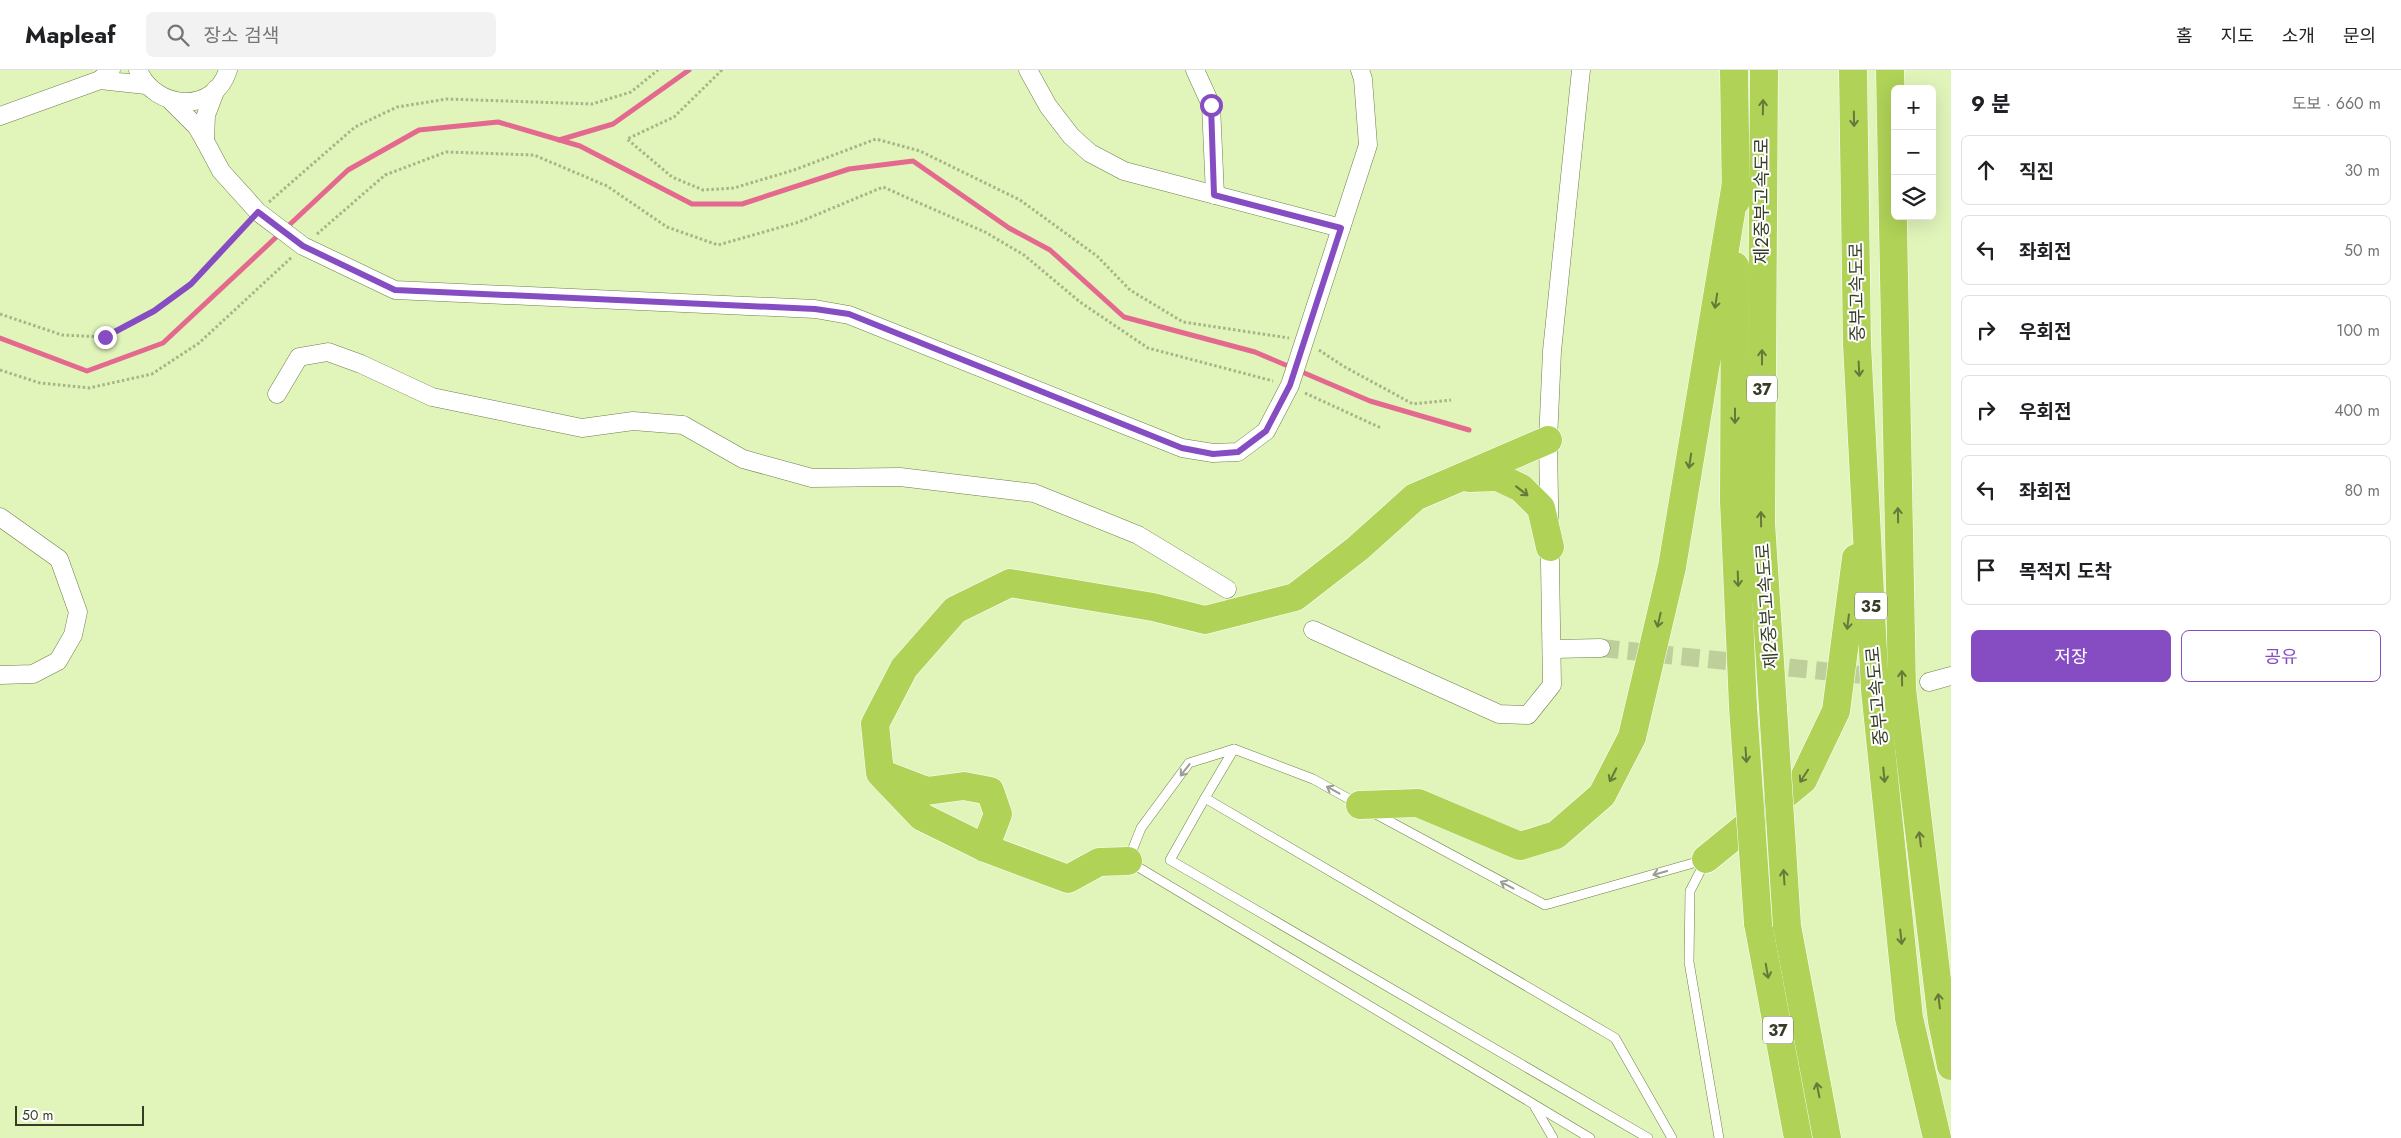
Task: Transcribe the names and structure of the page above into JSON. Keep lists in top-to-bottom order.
{
  "streets": {
    "highway": [
      "제2중부고속도로",
      "중부고속도로",
      "37",
      "35"
    ]
  },
  "scale_bar": "50 m",
  "page": {
    "header": "Mapleaf",
    "search": "장소 검색",
    "nav": [
      "홈",
      "지도",
      "소개",
      "문의"
    ],
    "heading": ["9 분", "도보 · 660 m"],
    "map_buttons": ["+", "−"],
    "list": [
      ["직진", "30 m"],
      ["좌회전", "50 m"],
      ["우회전", "100 m"],
      ["우회전", "400 m"],
      ["좌회전", "80 m"],
      "목적지 도착"
    ],
    "buttons": ["저장", "공유"],
    "scale": "50 m"
  }
}
